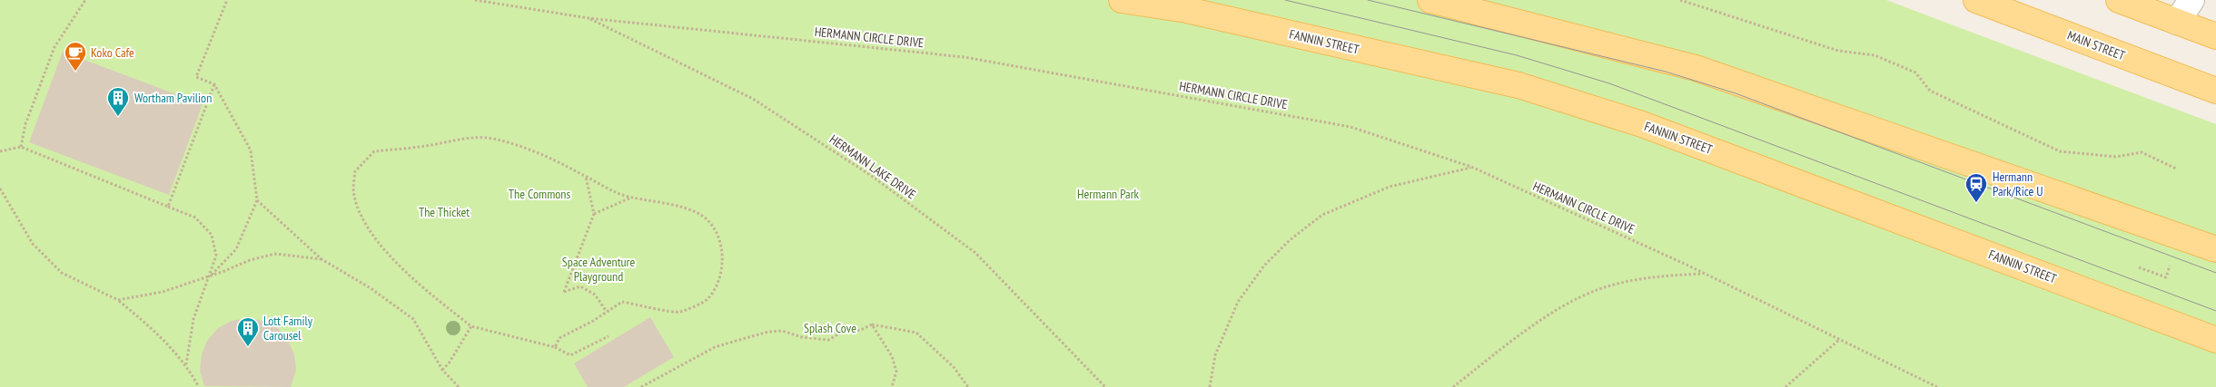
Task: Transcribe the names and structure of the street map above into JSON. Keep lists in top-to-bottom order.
{
  "streets": {
    "main road": ["FANNIN STREET", "MAIN STREET"],
    "path": ["HERMANN CIRCLE DRIVE", "HERMANN LAKE DRIVE"]
  },
  "crossings": [
    ["HERMANN CIRCLE DRIVE", "HERMANN LAKE DRIVE"]
  ],
  "parks": [
    "The Commons",
    "Hermann Park",
    "The Thicket",
    "Space Adventure Playground",
    "Splash Cove"
  ],
  "places": {
    "cafe": ["Koko Cafe"],
    "building": ["Wortham Pavilion", "Lott Family Carousel"],
    "station": ["Hermann Park/Rice U"]
  }
}
